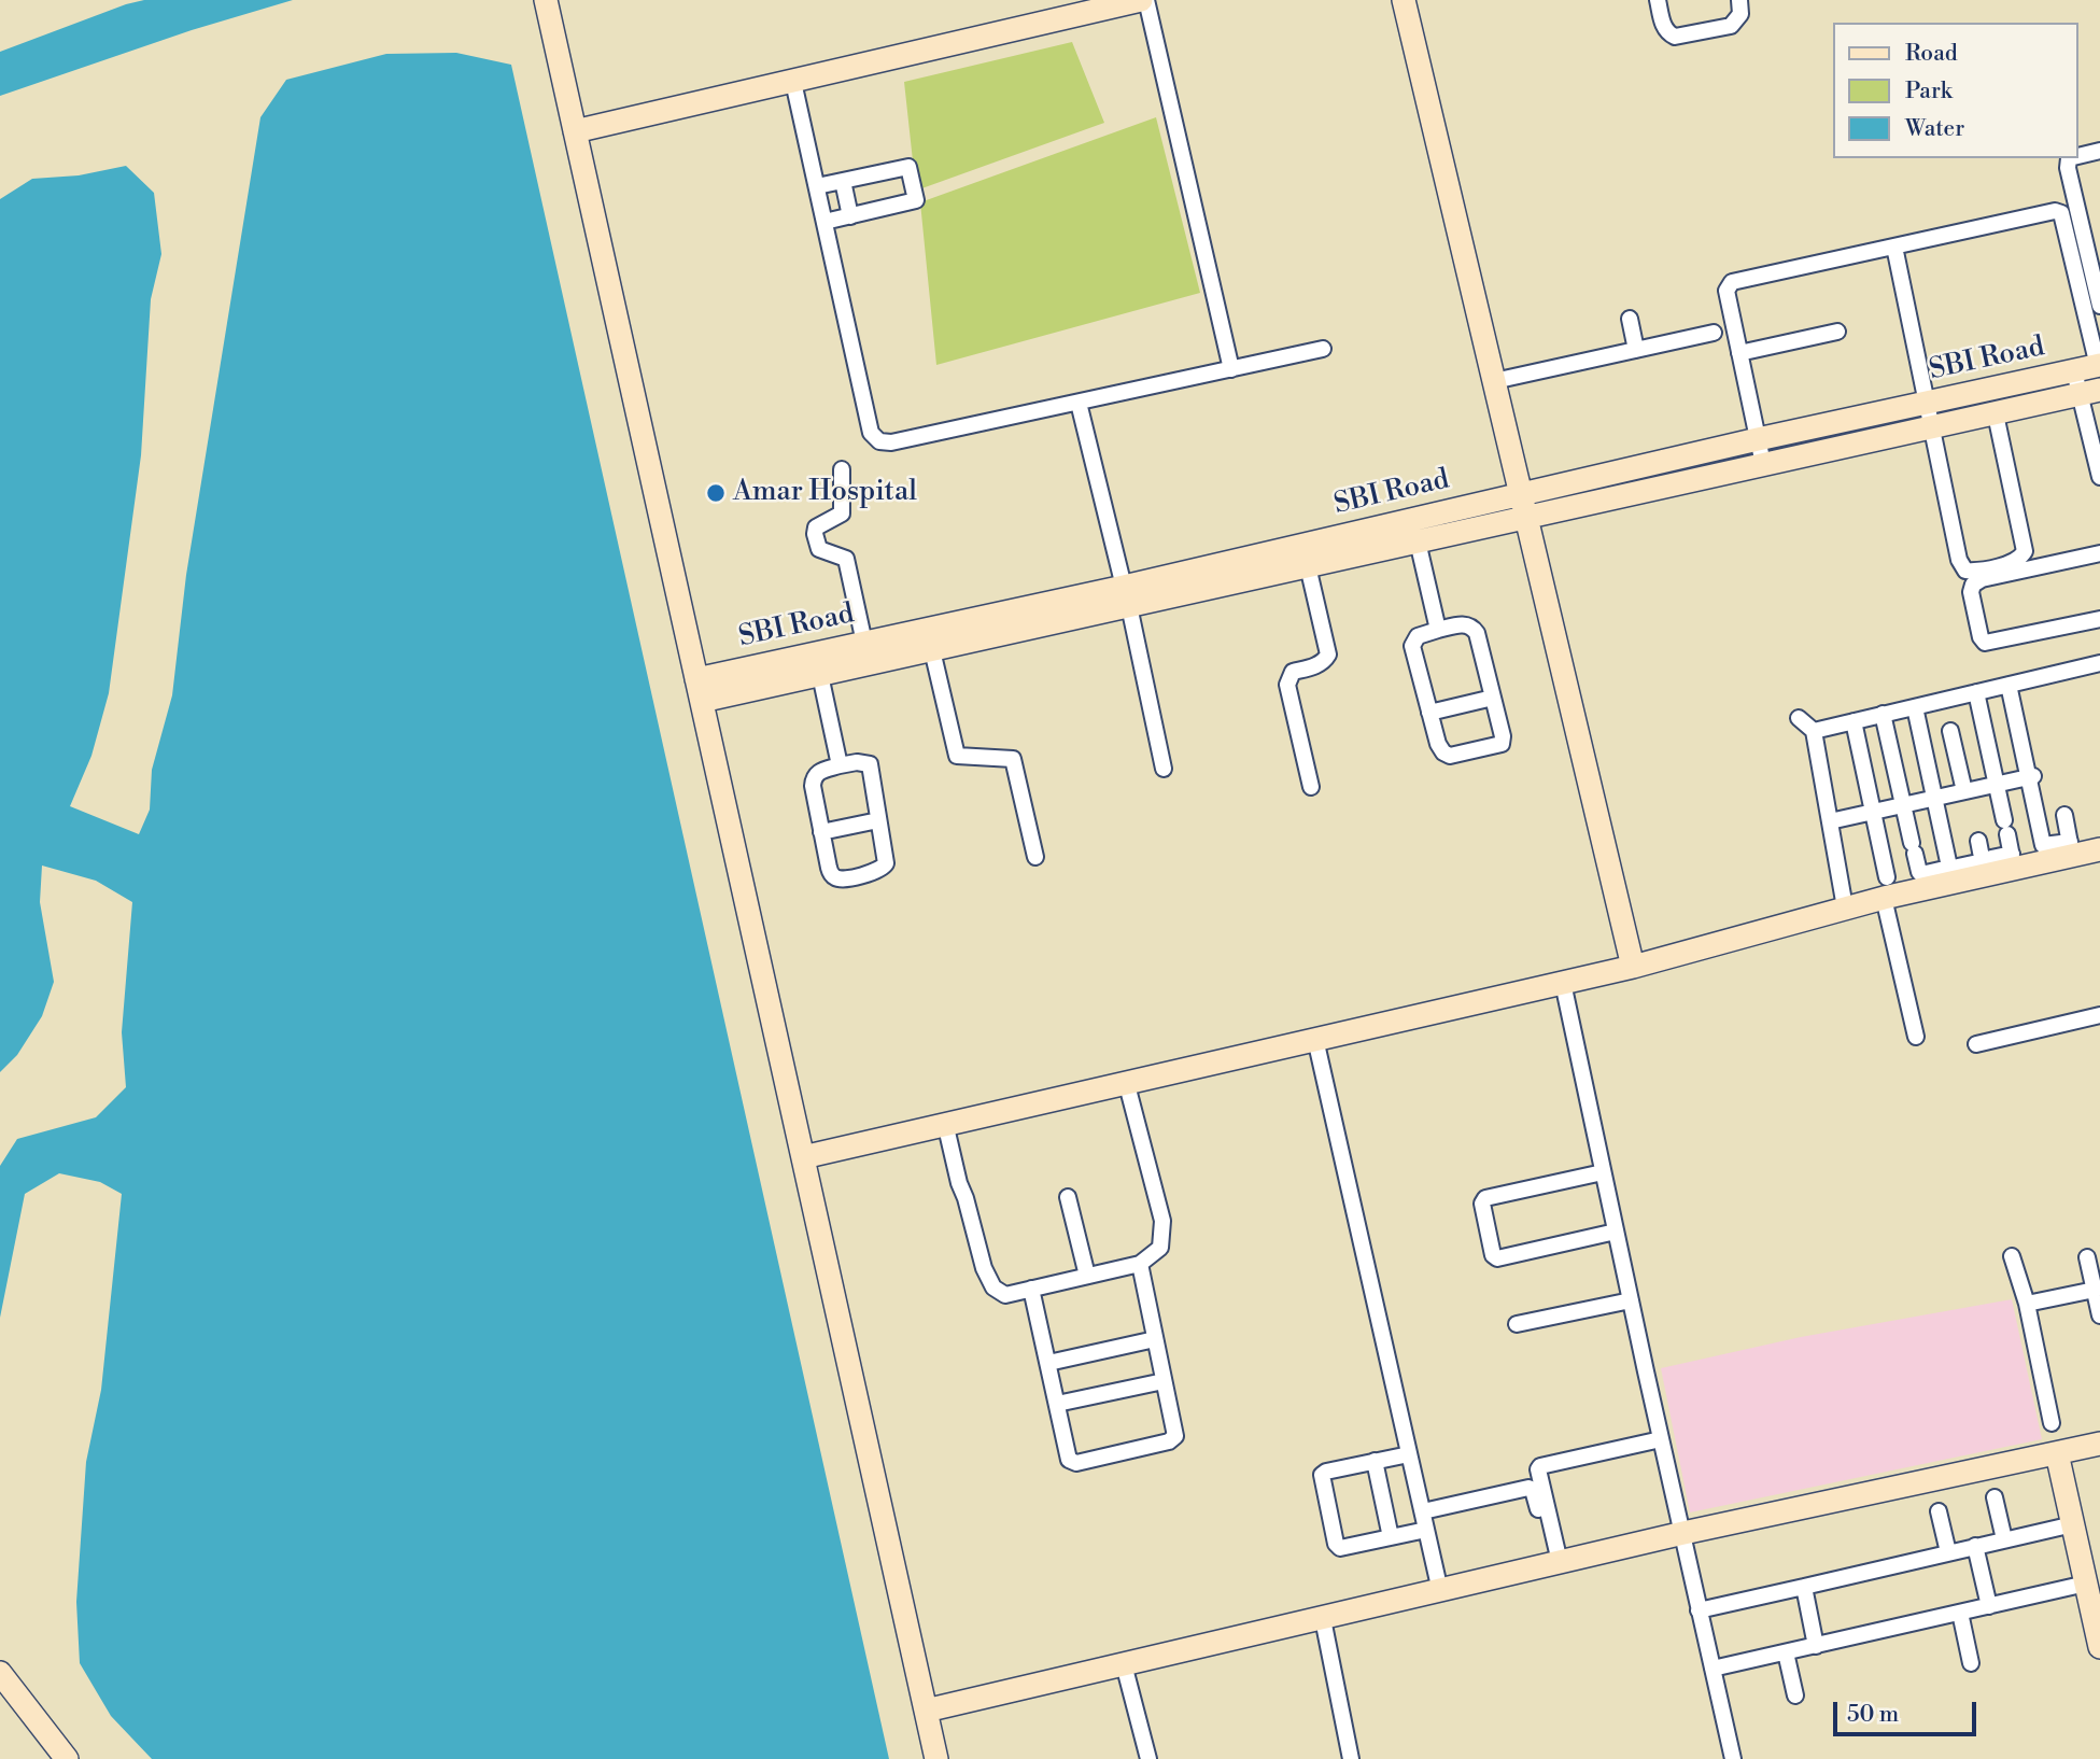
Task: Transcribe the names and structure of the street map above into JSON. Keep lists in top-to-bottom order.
{
  "streets": {
    "street": ["SBI Road"]
  },
  "places": ["Amar Hospital"],
  "legend": ["Road", "Park", "Water"],
  "scale_bar": "50 m"
}
